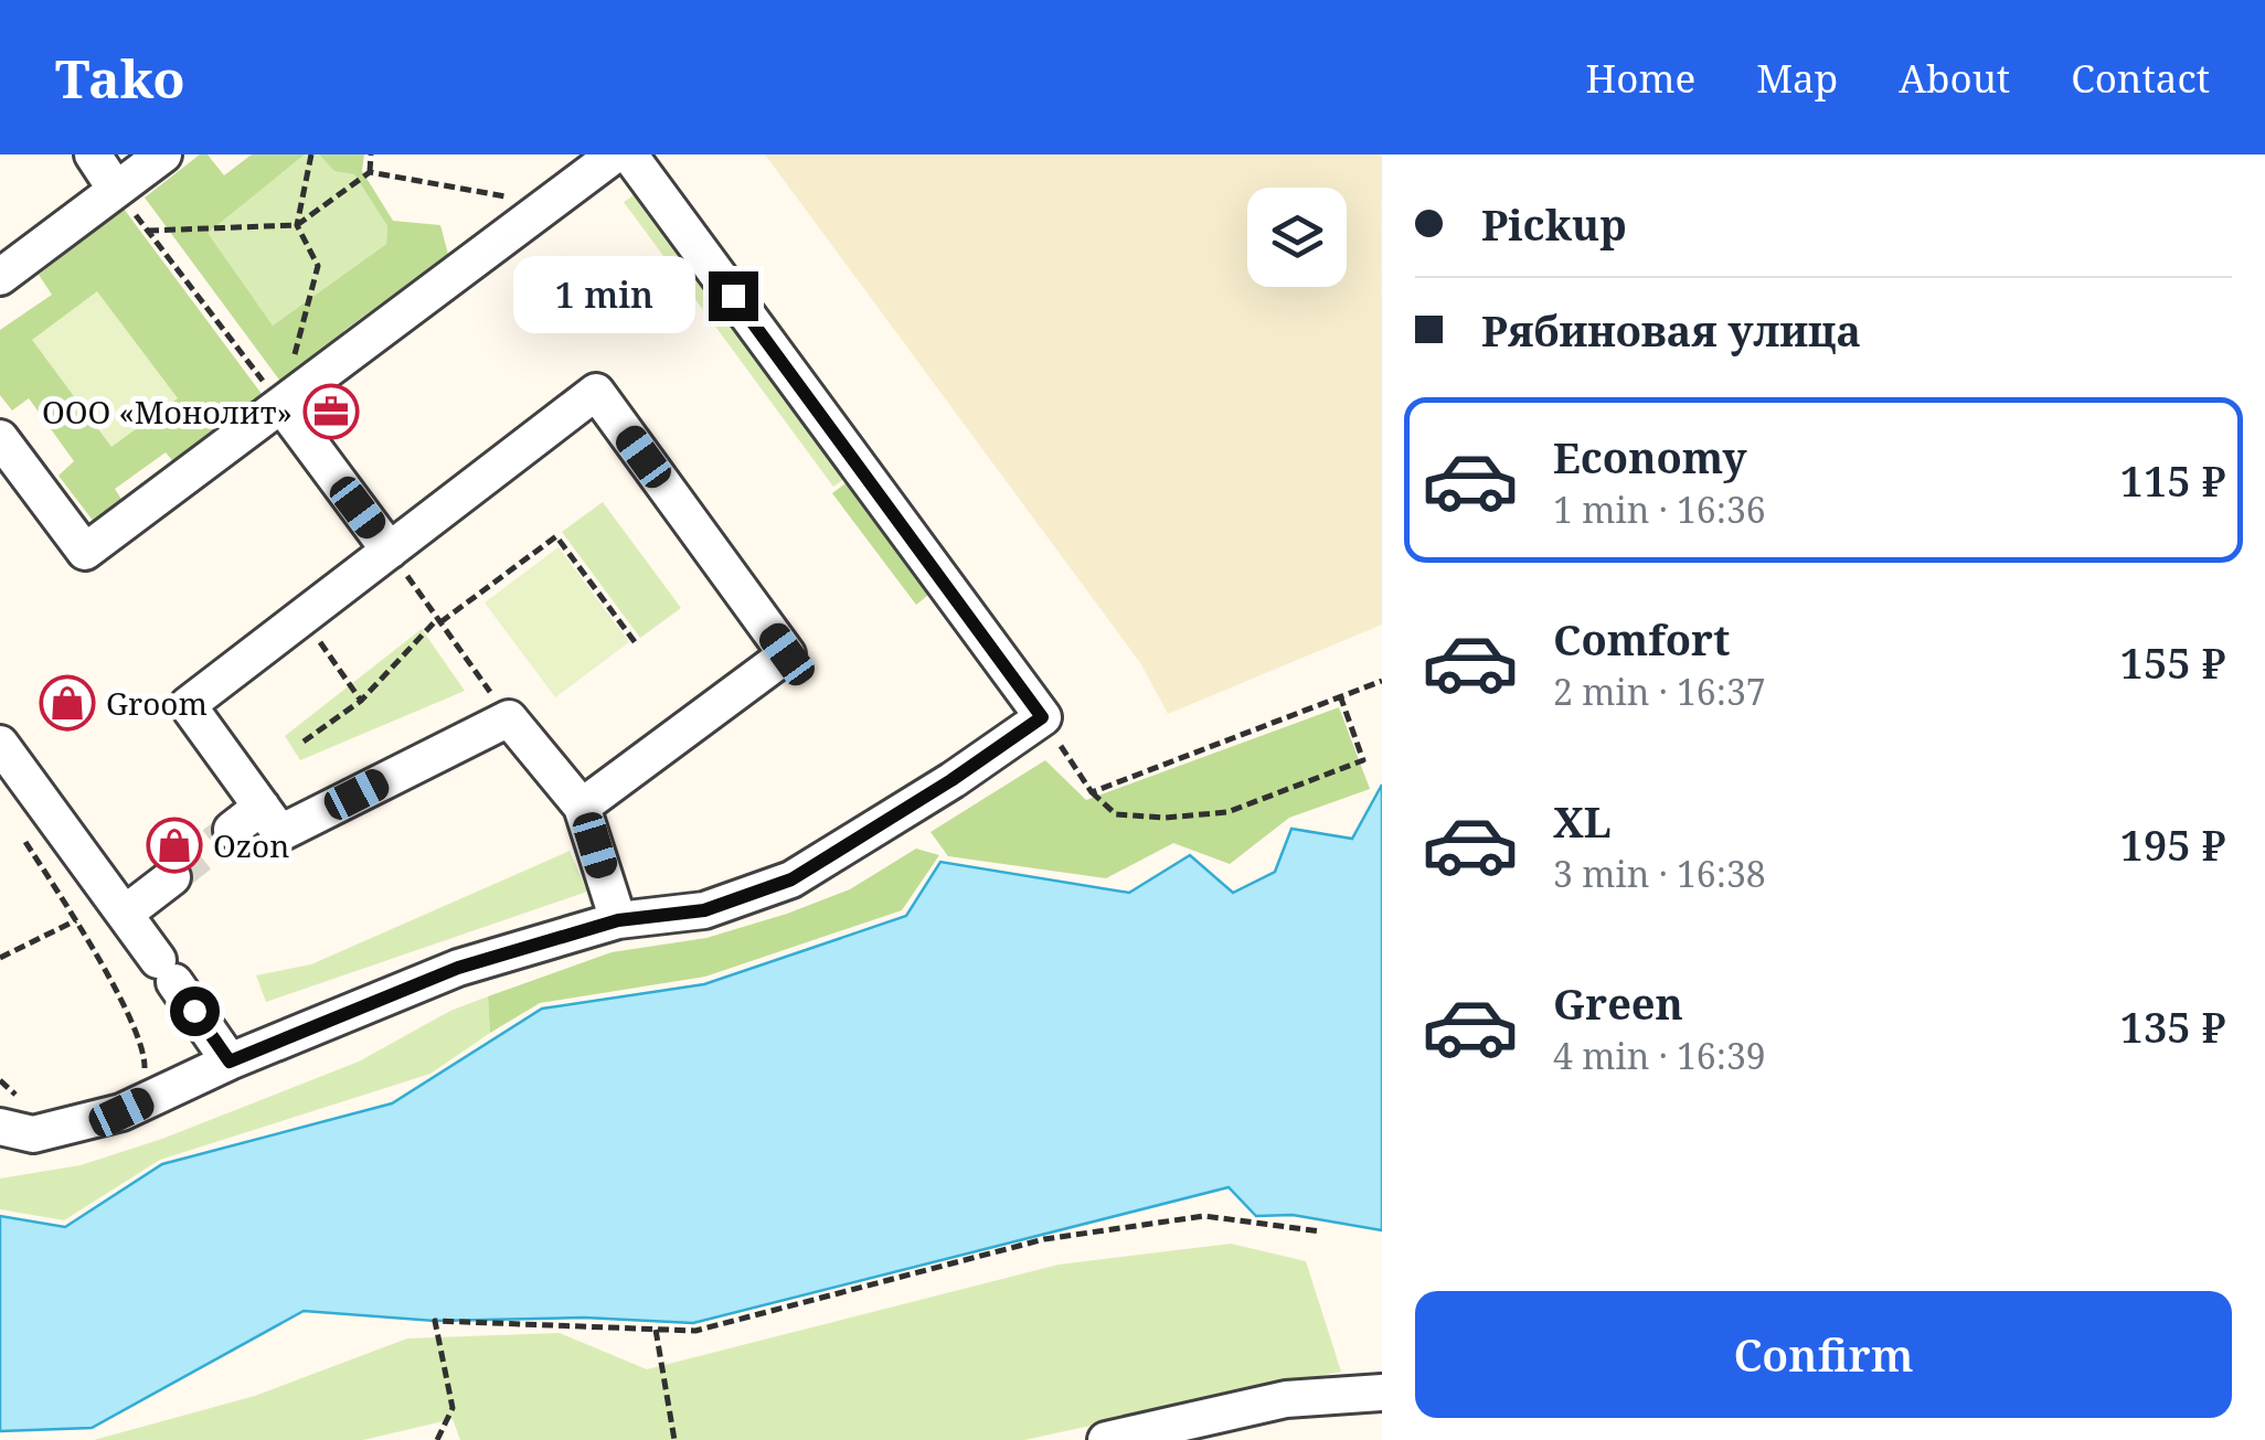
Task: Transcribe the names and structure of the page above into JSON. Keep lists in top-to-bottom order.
{
  "places": {
    "office": ["ООО «Монолит»"],
    "shop": ["Groom", "Ozon"]
  },
  "page": {
    "header": "Tako",
    "nav": [
      "Home",
      "Map",
      "About",
      "Contact"
    ],
    "banner": ["Pickup", "Рябиновая улица"],
    "bubble": "1 min",
    "list": [
      {
        "name": "Economy",
        "note": "1 min · 16:36",
        "value": "115 ₽"
      },
      {
        "name": "Comfort",
        "note": "2 min · 16:37",
        "value": "155 ₽"
      },
      {
        "name": "XL",
        "note": "3 min · 16:38",
        "value": "195 ₽"
      },
      {
        "name": "Green",
        "note": "4 min · 16:39",
        "value": "135 ₽"
      }
    ],
    "buttons": "Confirm"
  }
}
